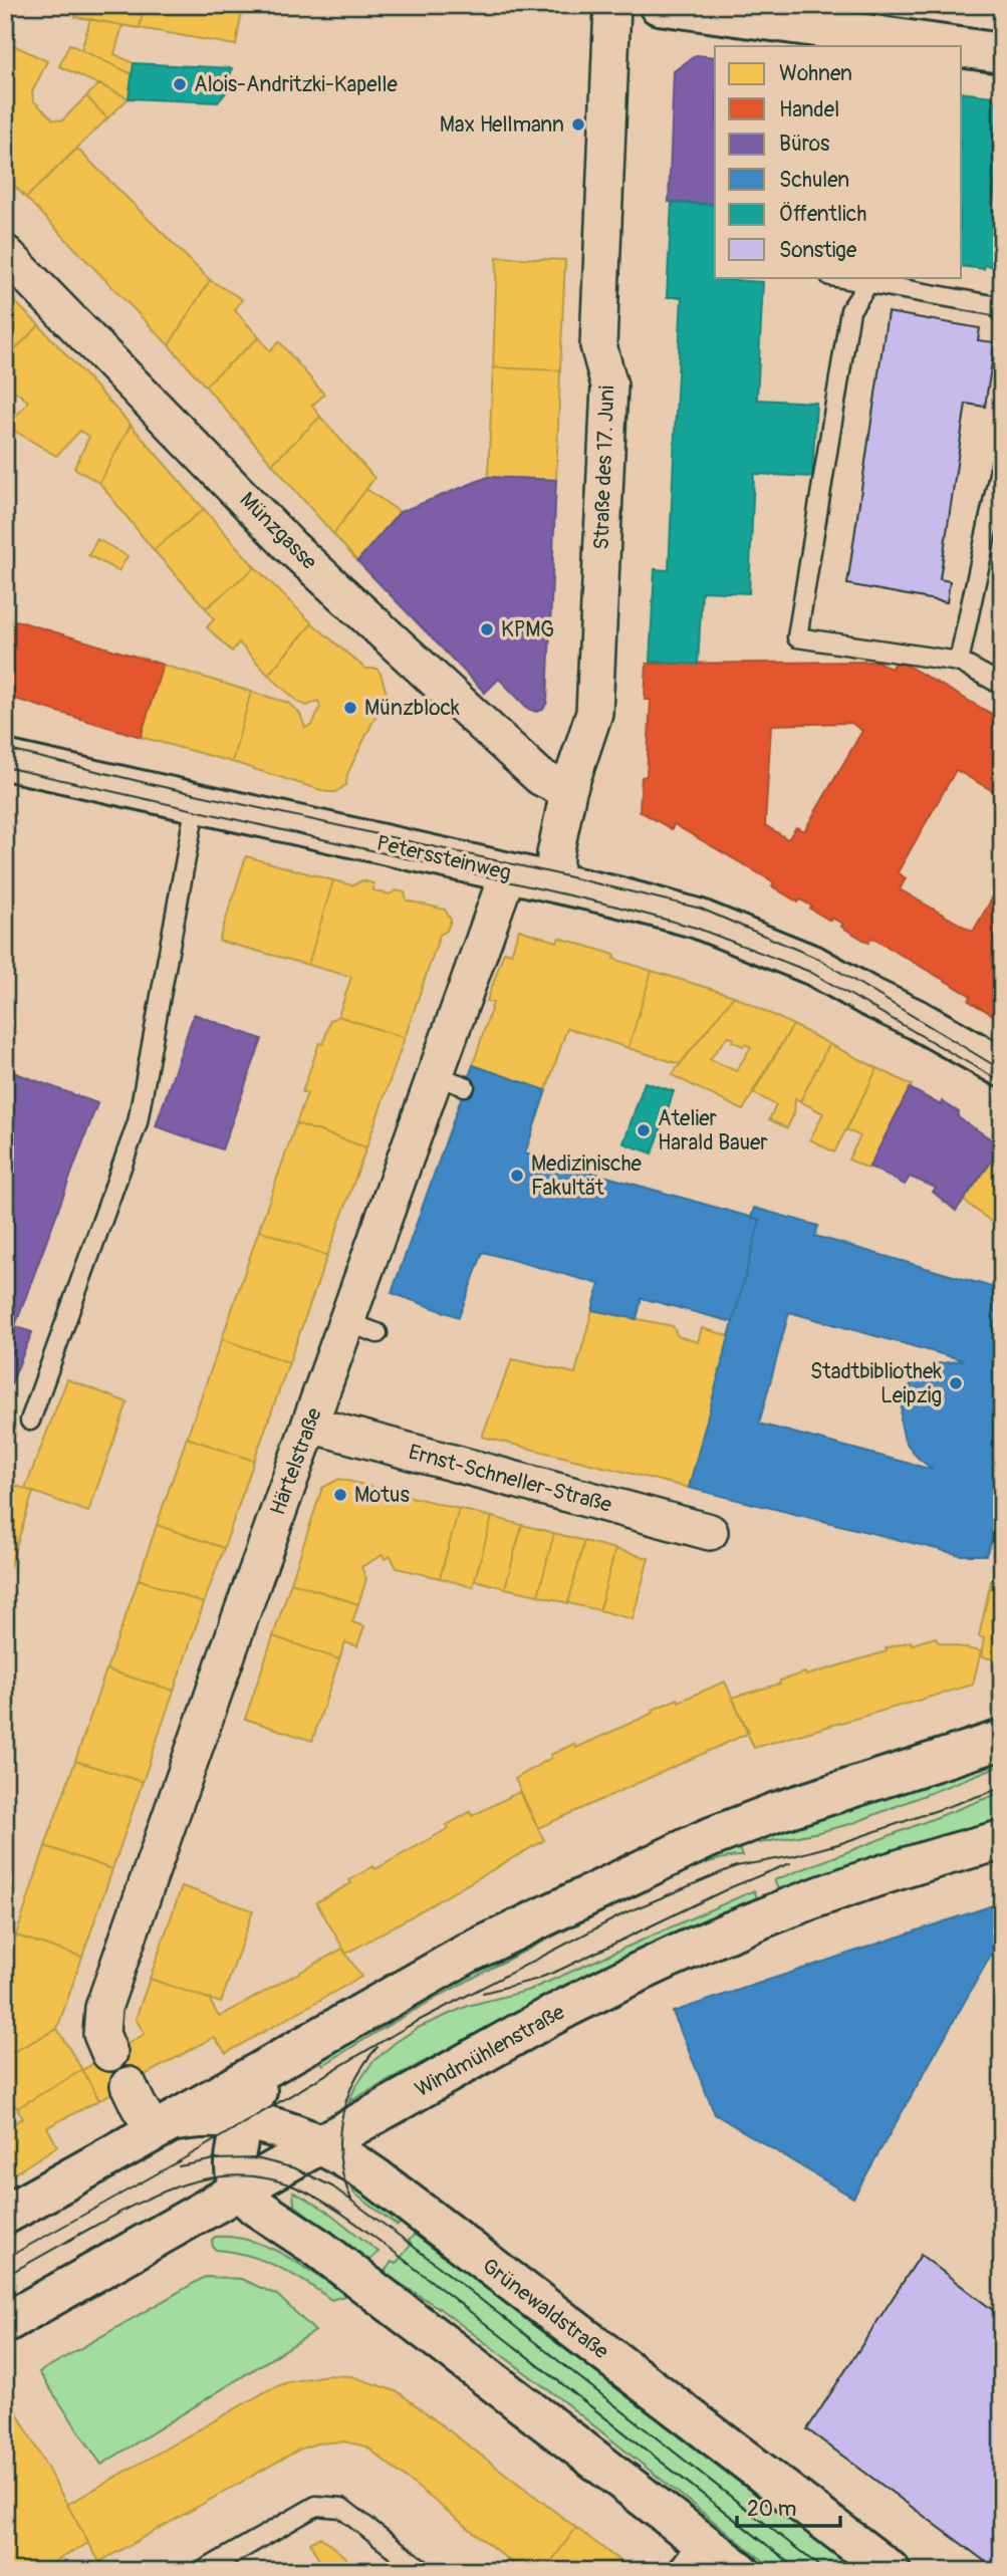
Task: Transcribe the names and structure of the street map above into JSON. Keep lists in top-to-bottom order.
{
  "streets": {
    "main road": ["Peterssteinweg", "Windmühlenstraße", "Grünewaldstraße"],
    "street": [
      "Straße des 17. Juni",
      "Münzgasse",
      "Härtelstraße",
      "Ernst-Schneller-Straße"
    ]
  },
  "crossings": [
    ["Straße des 17. Juni", "Münzgasse"],
    ["Straße des 17. Juni", "Peterssteinweg"],
    ["Peterssteinweg", "Härtelstraße"],
    ["Härtelstraße", "Ernst-Schneller-Straße"],
    ["Windmühlenstraße", "Grünewaldstraße"]
  ],
  "places": [
    "Alois-Andritzki-Kapelle",
    "Max Hellmann",
    "KPMG",
    "Münzblock",
    "Atelier Harald Bauer",
    "Medizinische Fakultät",
    "Stadtbibliothek Leipzig",
    "Motus"
  ],
  "legend": [
    "Wohnen",
    "Handel",
    "Büros",
    "Schulen",
    "Öffentlich",
    "Sonstige"
  ],
  "scale_bar": "20 m"
}
